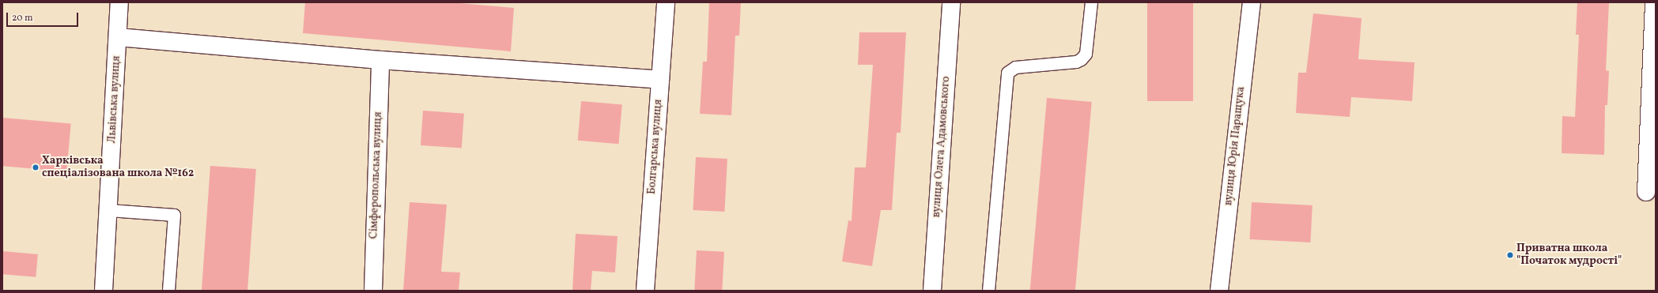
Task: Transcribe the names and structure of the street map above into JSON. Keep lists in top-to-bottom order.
{
  "streets": {
    "street": [
      "Львівська вулиця",
      "вулиця Юрія Паращука",
      "Болгарська вулиця",
      "вулиця Олега Адамовського",
      "Сімферопольська вулиця"
    ]
  },
  "places": ["Харківська спеціалізована школа №162", "Приватна школа \"Початок мудрості\""],
  "scale_bar": "20 m"
}
